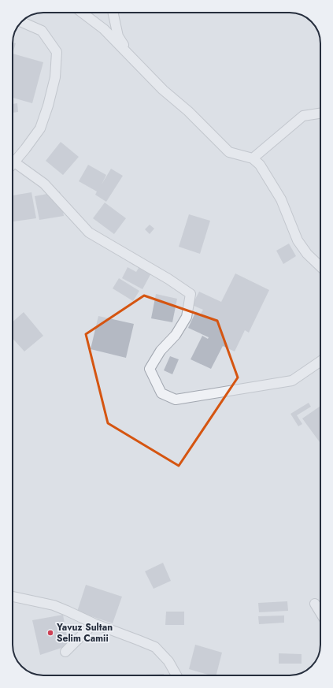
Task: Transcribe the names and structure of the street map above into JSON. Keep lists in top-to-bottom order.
{
  "places": ["Yavuz Sultan Selim Camii"]
}
